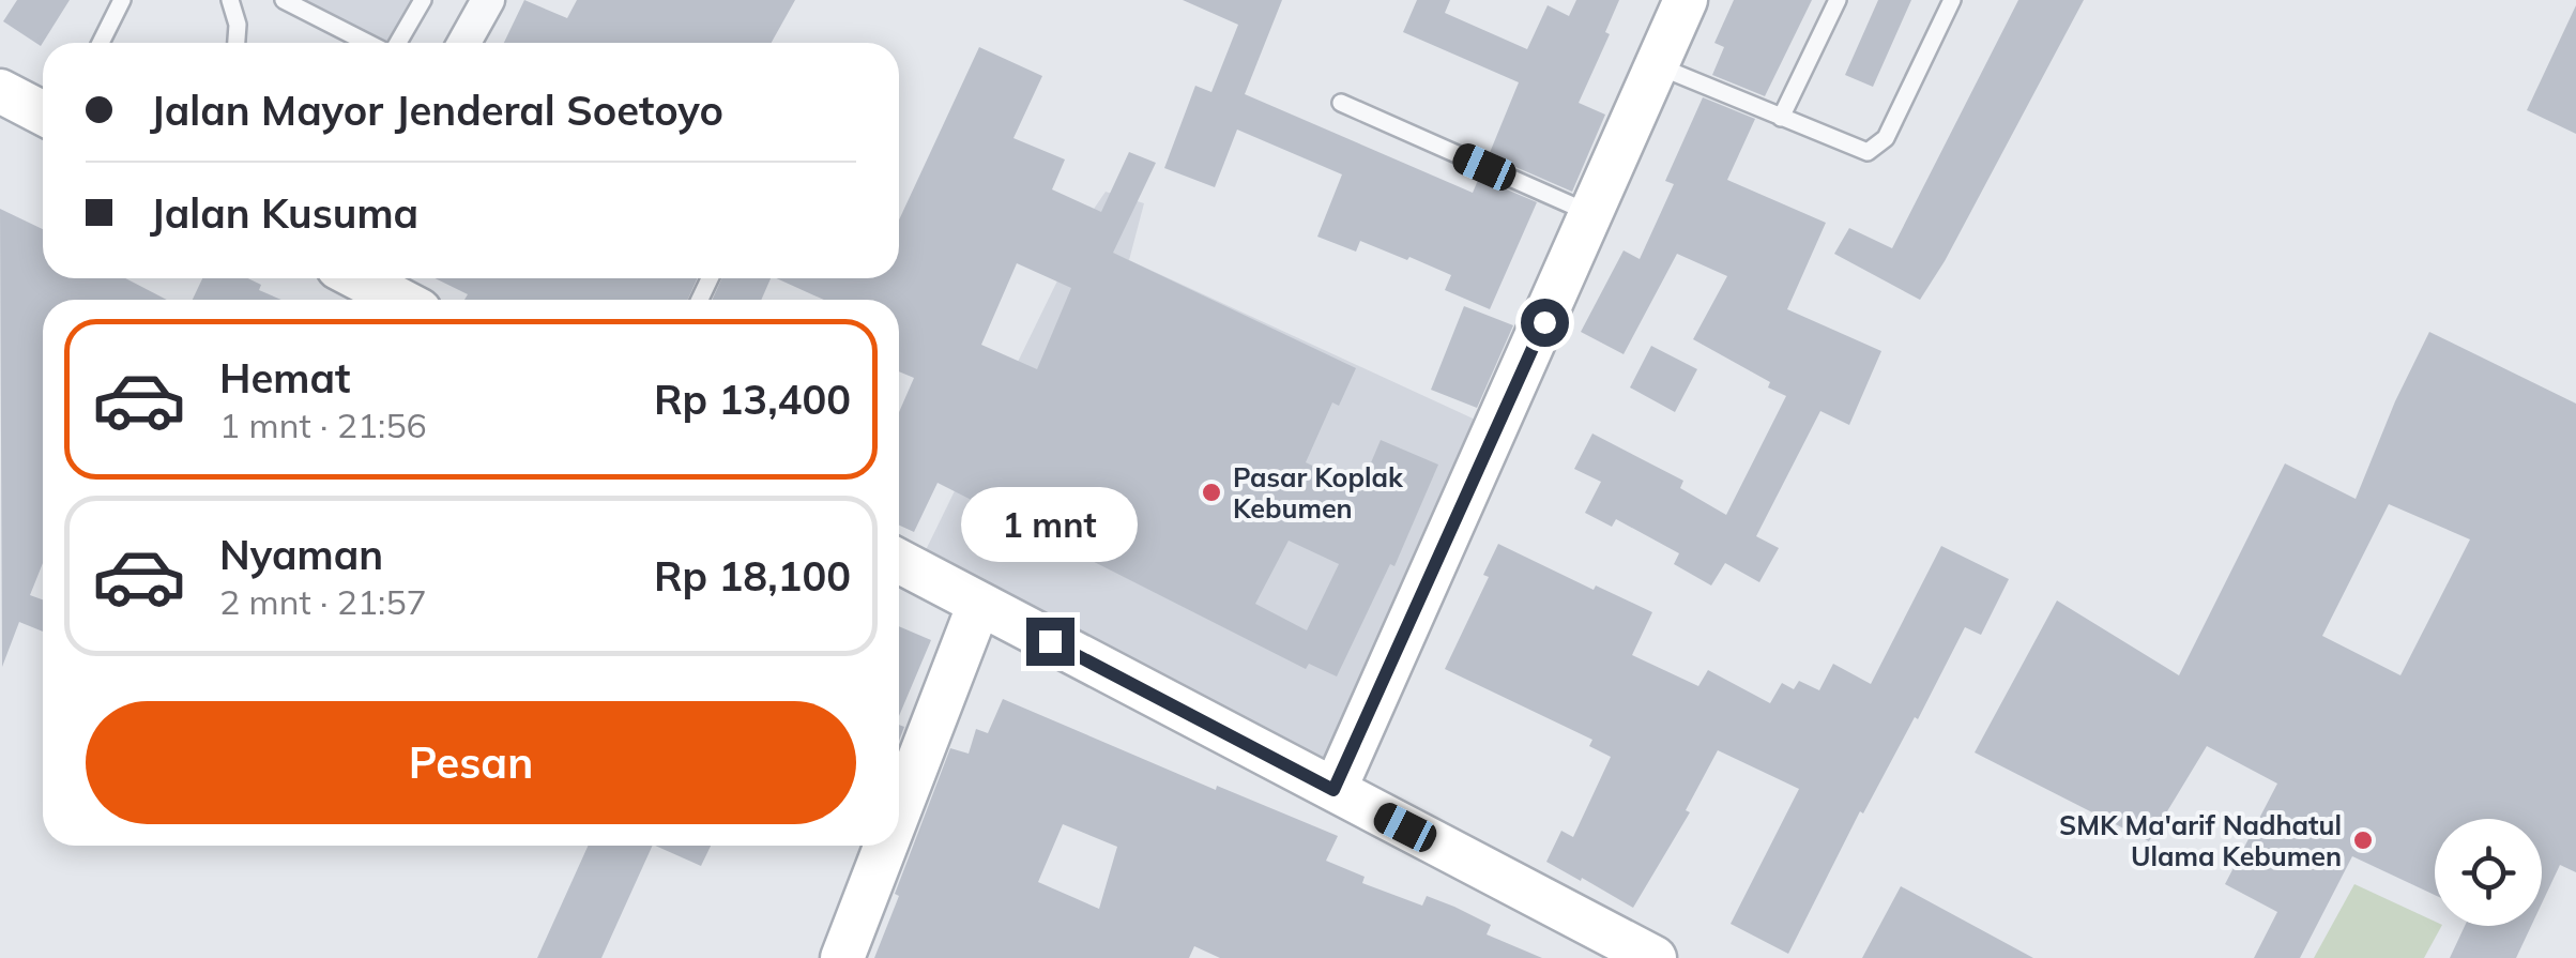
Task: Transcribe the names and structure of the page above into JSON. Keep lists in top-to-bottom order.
{
  "places": ["Pasar Koplak Kebumen", "SMK Ma'arif Nadhatul Ulama Kebumen"],
  "page": {
    "banner": ["Jalan Mayor Jenderal Soetoyo", "Jalan Kusuma"],
    "list": [
      {
        "name": "Hemat",
        "note": "1 mnt · 21:56",
        "value": "Rp 13,400"
      },
      {
        "name": "Nyaman",
        "note": "2 mnt · 21:57",
        "value": "Rp 18,100"
      }
    ],
    "bubble": "1 mnt",
    "buttons": "Pesan"
  }
}
